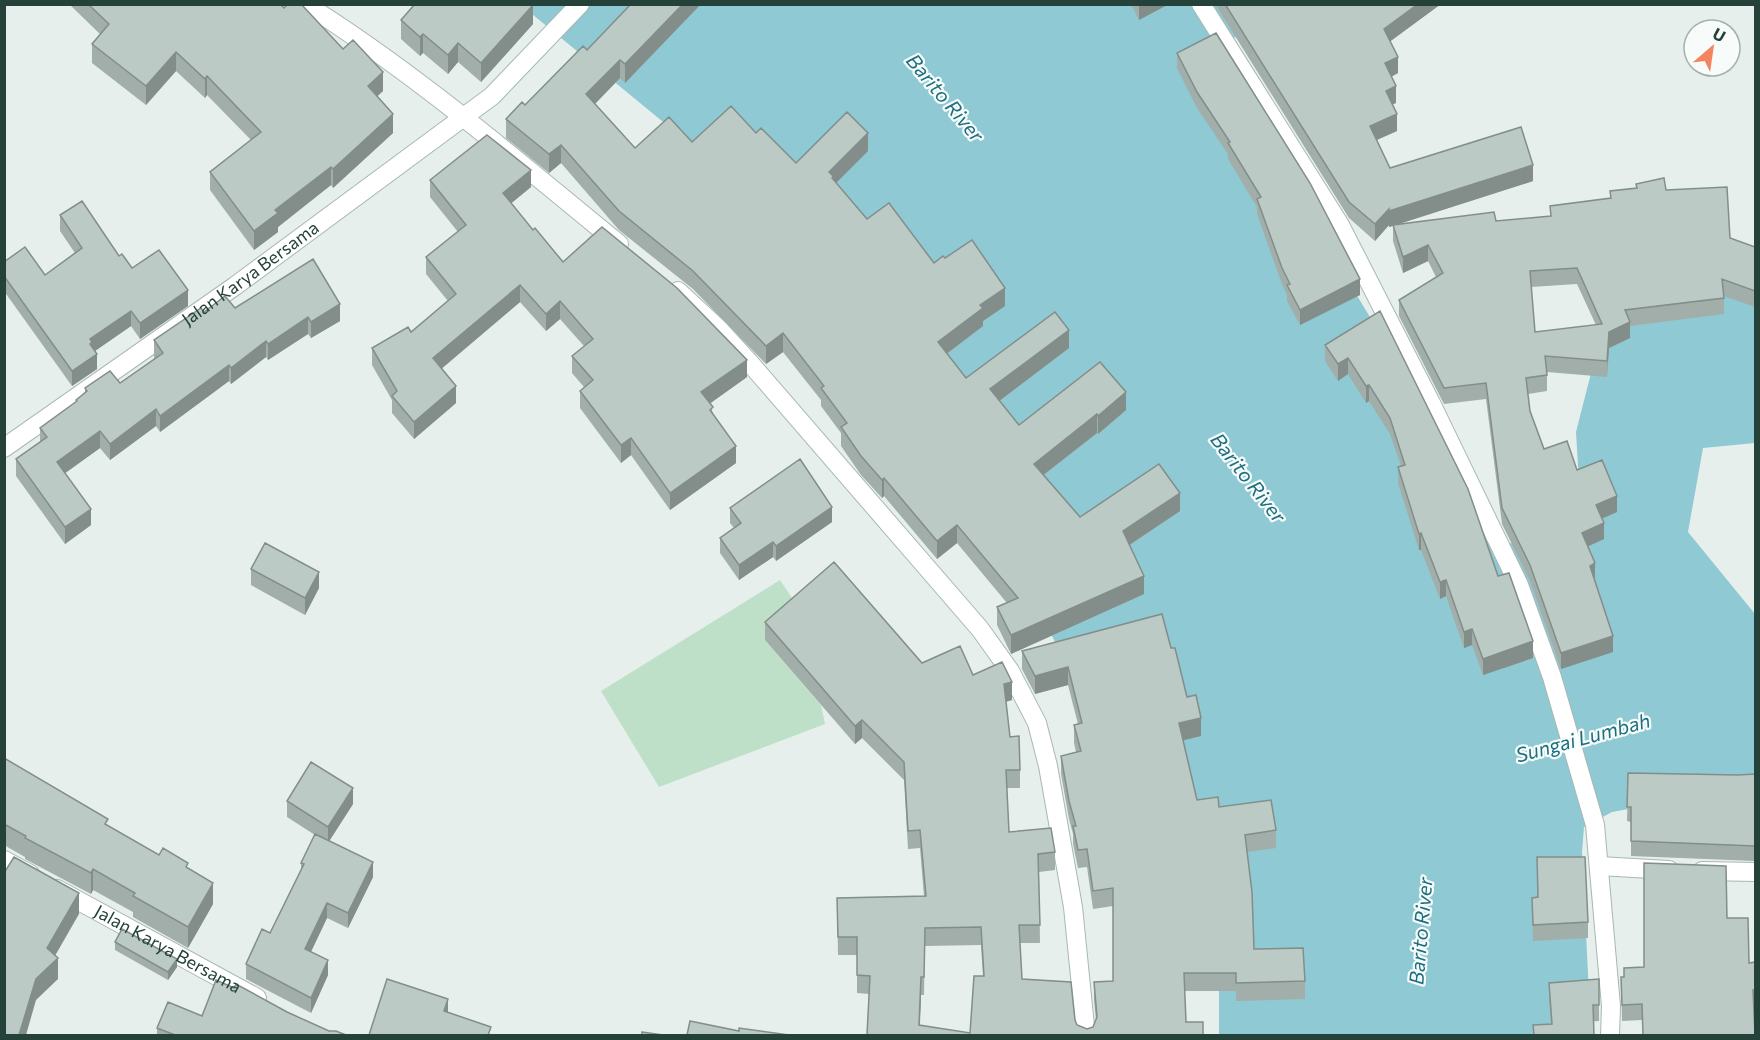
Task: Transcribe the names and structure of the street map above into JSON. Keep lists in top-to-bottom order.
{
  "streets": {
    "street": ["Jalan Karya Bersama"]
  },
  "water": ["Barito River", "Sungai Lumbah"],
  "north": "top right"
}
